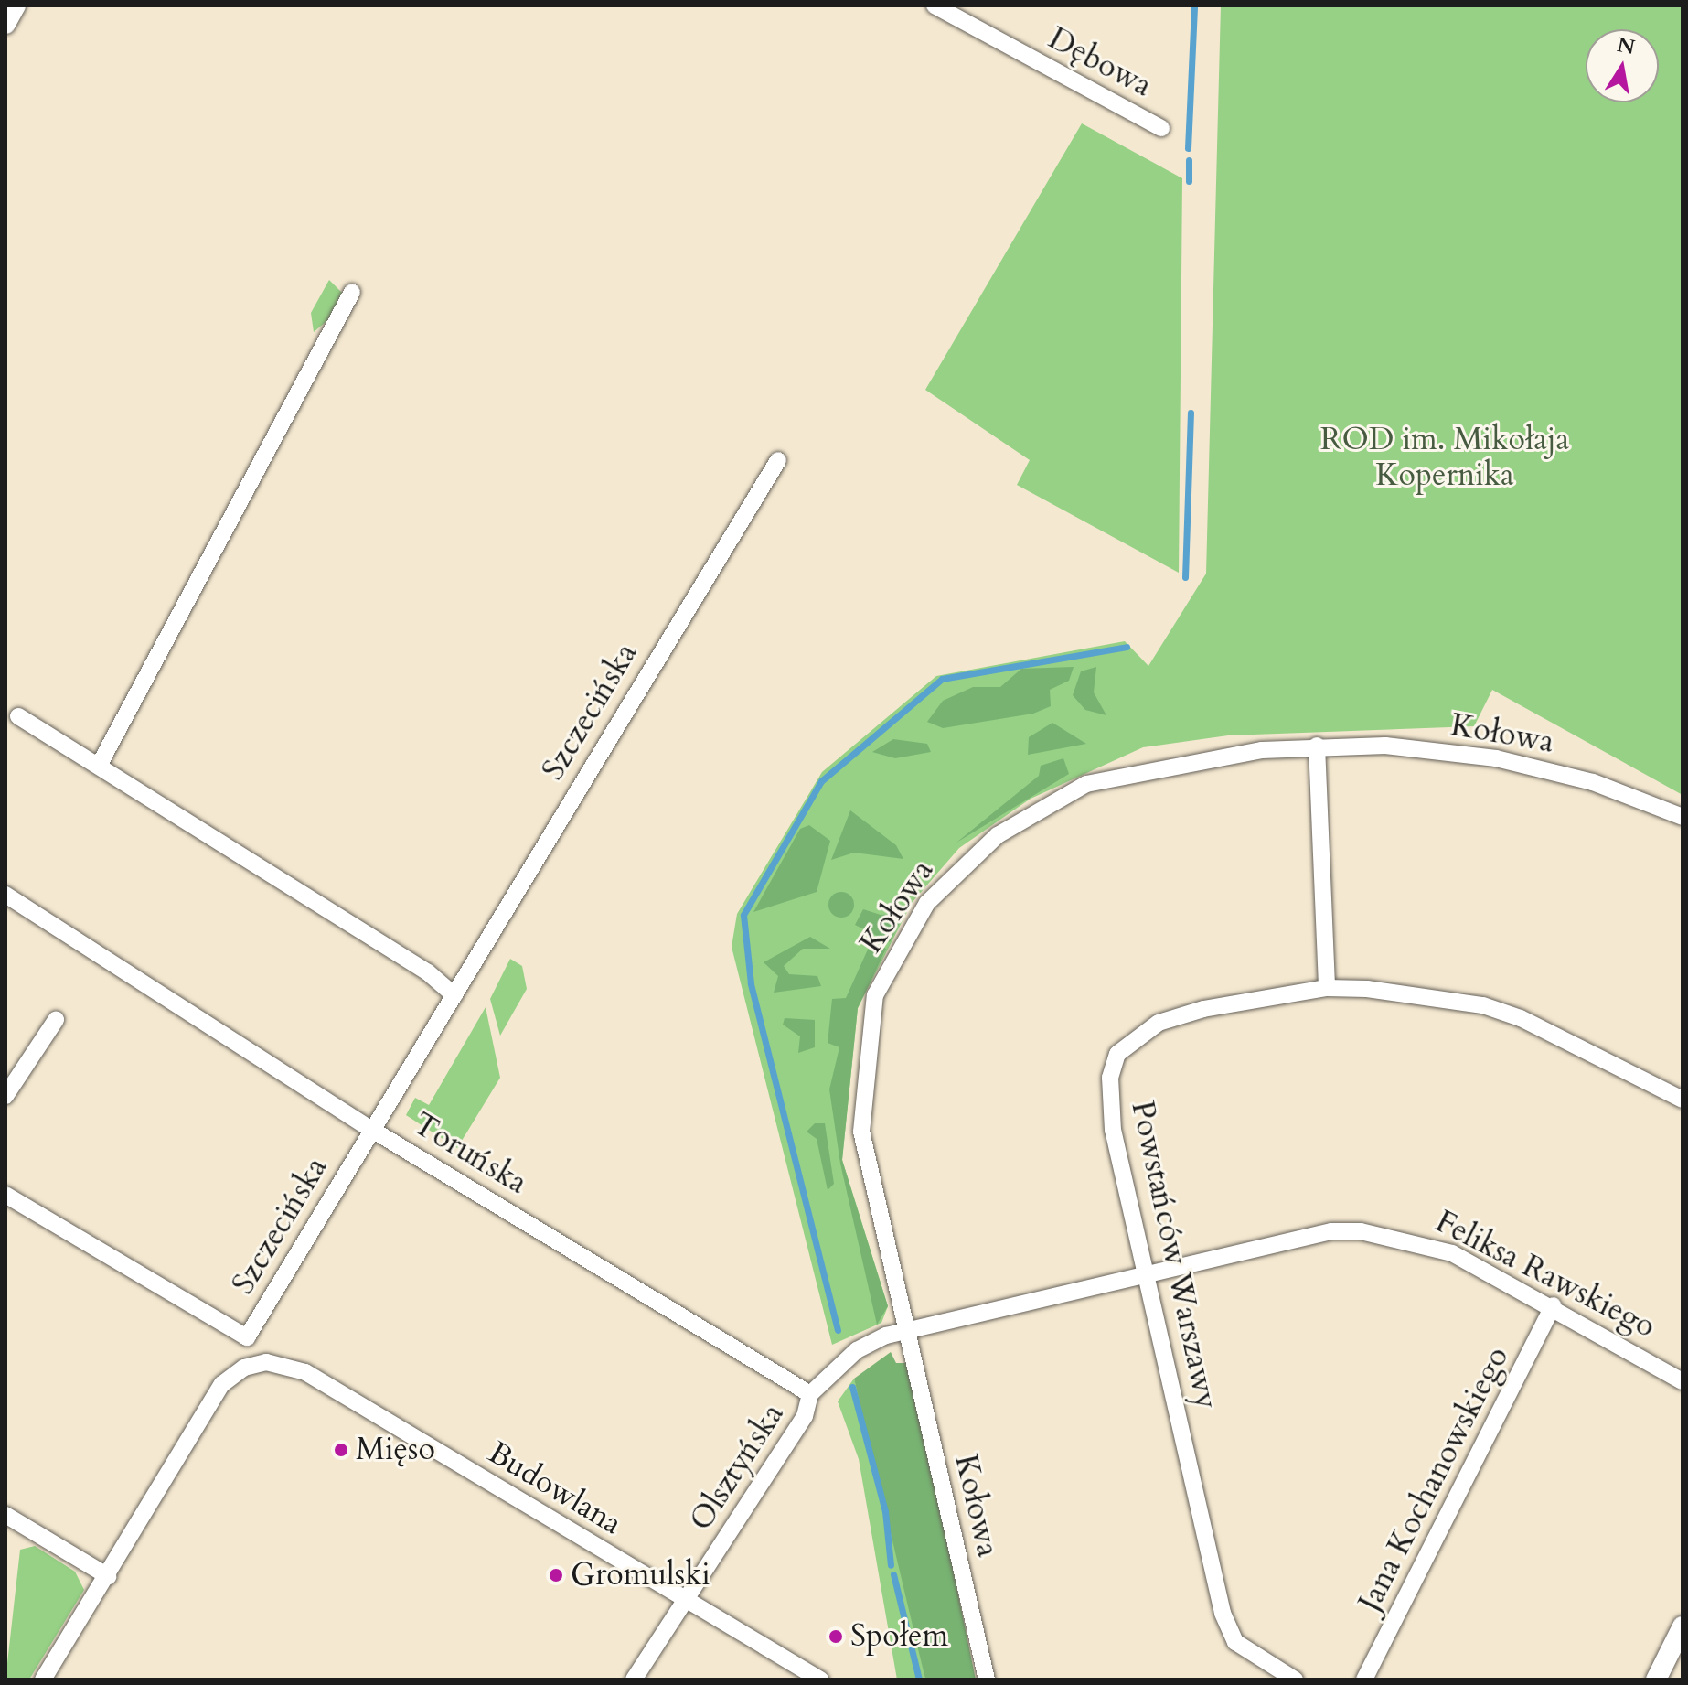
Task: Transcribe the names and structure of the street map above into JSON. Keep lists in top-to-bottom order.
{
  "streets": {
    "street": [
      "Dębowa",
      "Szczecińska",
      "Kołowa",
      "Toruńska",
      "Powstańców Warszawy",
      "Feliksa Rawskiego",
      "Olsztyńska",
      "Jana Kochanowskiego",
      "Budowlana"
    ]
  },
  "crossings": [
    ["Szczecińska", "Toruńska"],
    ["Kołowa", "Feliksa Rawskiego"],
    ["Toruńska", "Olsztyńska"],
    ["Powstańców Warszawy", "Feliksa Rawskiego"],
    ["Feliksa Rawskiego", "Jana Kochanowskiego"],
    ["Olsztyńska", "Budowlana"]
  ],
  "parks": ["ROD im. Mikołaja Kopernika"],
  "places": ["Mięso", "Gromulski", "Społem"],
  "north": "top"
}
